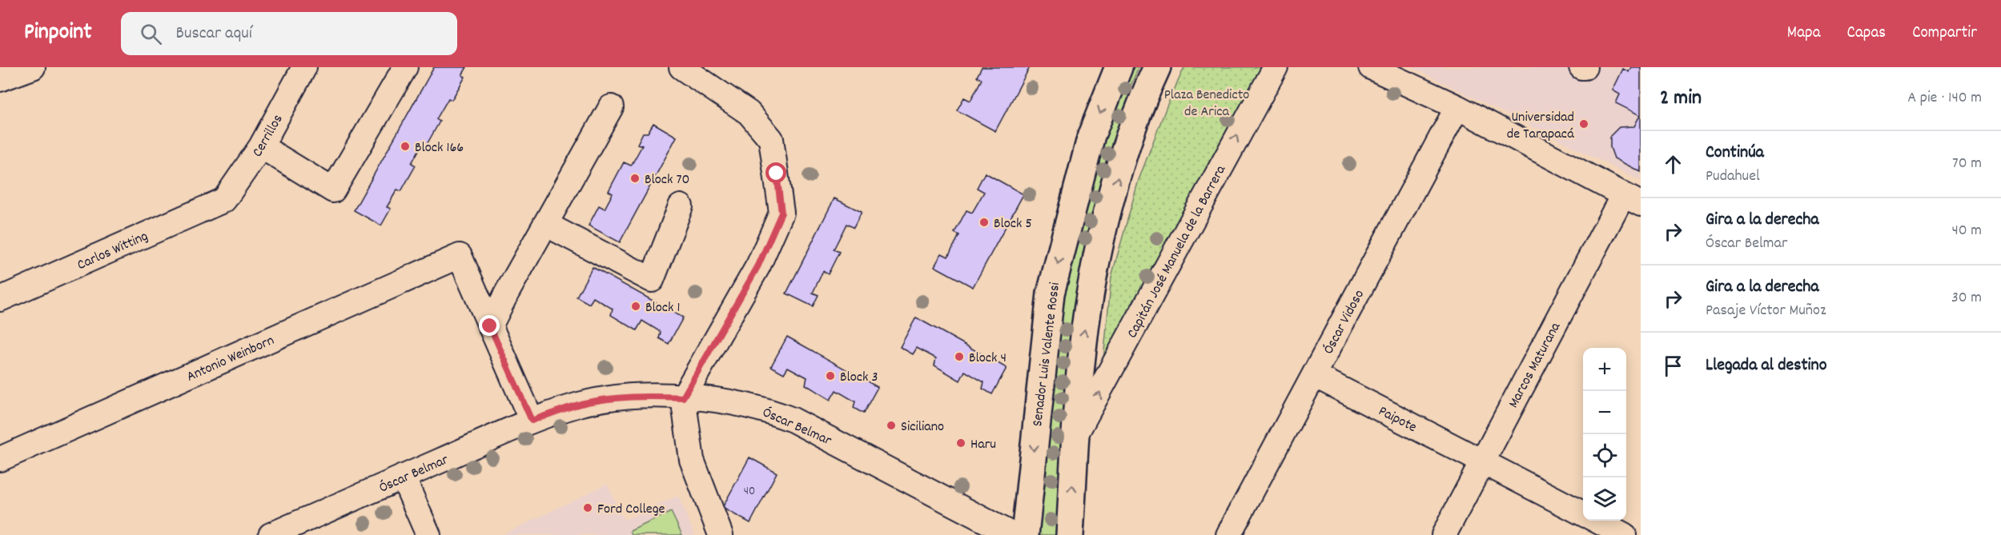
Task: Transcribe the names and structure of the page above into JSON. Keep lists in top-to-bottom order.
{
  "streets": {
    "main road": ["Senador Luis Valente Rossi"],
    "street": [
      "Cerrillos",
      "Carlos Witting",
      "Capitán José Manuela de la Barrera",
      "Óscar Vidoso",
      "Antonio Weinborn",
      "Marcos Maturana",
      "Paipote",
      "Óscar Belmar"
    ]
  },
  "crossings": [
    ["Cerrillos", "Carlos Witting"],
    ["Óscar Vidoso", "Paipote"],
    ["Marcos Maturana", "Paipote"]
  ],
  "one_way": ["Capitán José Manuela de la Barrera"],
  "parks": ["Plaza Benedicto de Arica"],
  "places": [
    "Universidad de Tarapacá",
    "Block 166",
    "Block 70",
    "Block 5",
    "Block 1",
    "Block 4",
    "Block 3",
    "Siciliano",
    "Haru",
    "Ford College"
  ],
  "house_numbers": ["40"],
  "page": {
    "header": "Pinpoint",
    "search": "Buscar aquí",
    "nav": ["Mapa", "Capas", "Compartir"],
    "heading": ["2 min", "A pie · 140 m"],
    "list": [
      ["Continúa", "Pudahuel", "70 m"],
      ["Gira a la derecha", "Óscar Belmar", "40 m"],
      ["Gira a la derecha", "Pasaje Víctor Muñoz", "30 m"],
      "Llegada al destino"
    ],
    "map_buttons": ["+", "−"]
  }
}
